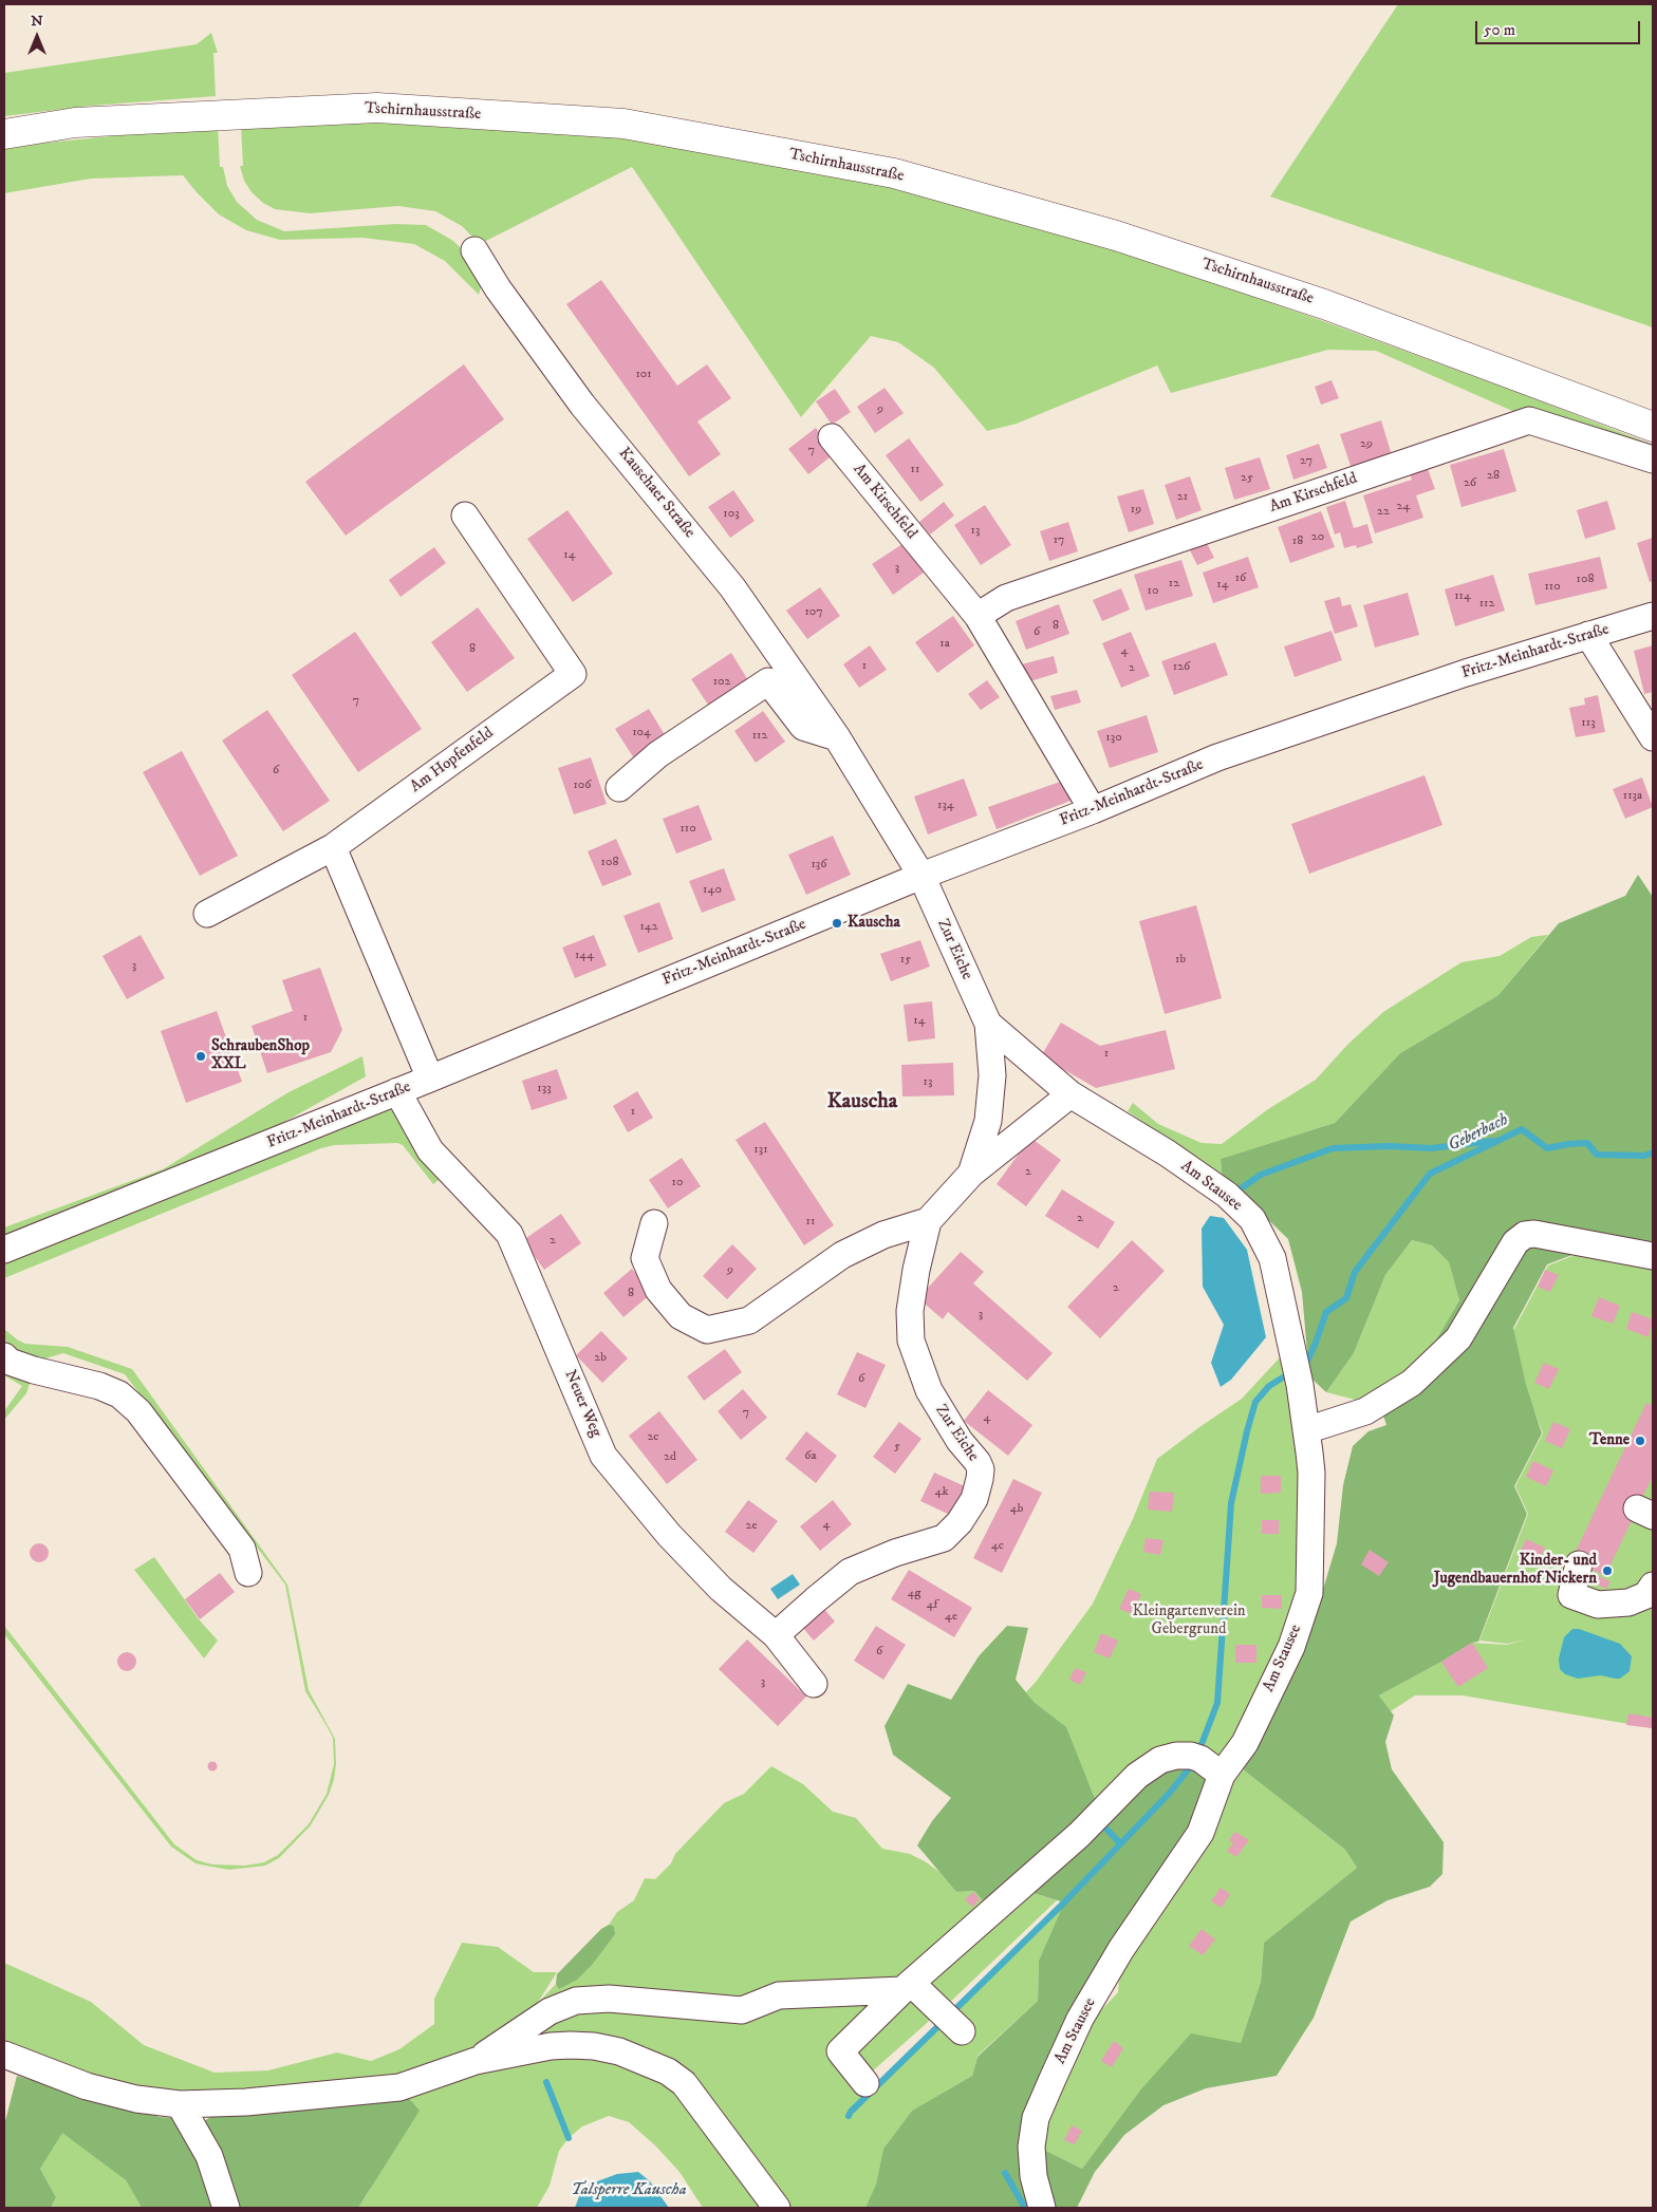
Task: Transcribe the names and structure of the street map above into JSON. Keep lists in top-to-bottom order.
{
  "streets": {
    "main road": ["Tschirnhausstraße"],
    "street": [
      "Kauschaer Straße",
      "Am Kirschfeld",
      "Fritz-Meinhardt-Straße",
      "Am Hopfenfeld",
      "Zur Eiche",
      "Am Stausee",
      "Neuer Weg"
    ]
  },
  "crossings": [
    ["Kauschaer Straße", "Fritz-Meinhardt-Straße"],
    ["Kauschaer Straße", "Zur Eiche"],
    ["Am Kirschfeld", "Fritz-Meinhardt-Straße"],
    ["Fritz-Meinhardt-Straße", "Zur Eiche"],
    ["Fritz-Meinhardt-Straße", "Neuer Weg"],
    ["Zur Eiche", "Am Stausee"],
    ["Zur Eiche", "Neuer Weg"]
  ],
  "districts": ["Kauscha"],
  "water": ["Geberbach", "Talsperre Kauscha"],
  "parks": ["Kleingartenverein Gebergrund"],
  "places": [
    "Kauscha",
    "SchraubenShop XXL",
    "Tenne",
    "Kinder- und Jugendbauernhof Nickern"
  ],
  "house_numbers": [
    "101",
    "9",
    "29",
    "7",
    "27",
    "11",
    "28",
    "25",
    "26",
    "21",
    "24",
    "19",
    "22",
    "103",
    "13",
    "20",
    "17",
    "18",
    "14",
    "3",
    "16",
    "108",
    "12",
    "14",
    "110",
    "10",
    "114",
    "112",
    "107",
    "8",
    "6",
    "1a",
    "8",
    "4",
    "1",
    "126",
    "2",
    "102",
    "7",
    "113",
    "104",
    "112",
    "130",
    "6",
    "106",
    "113a",
    "134",
    "110",
    "108",
    "136",
    "140",
    "142",
    "144",
    "15",
    "1b",
    "3",
    "1",
    "14",
    "1",
    "13",
    "133",
    "1",
    "131",
    "2",
    "10",
    "2",
    "11",
    "2",
    "9",
    "2",
    "8",
    "3",
    "2b",
    "6",
    "7",
    "4",
    "2c",
    "5",
    "6a",
    "2d",
    "4k",
    "4b",
    "4",
    "2e",
    "4c",
    "4g",
    "4f",
    "4e",
    "6",
    "3"
  ],
  "scale_bar": "50 m",
  "north": "top"
}
